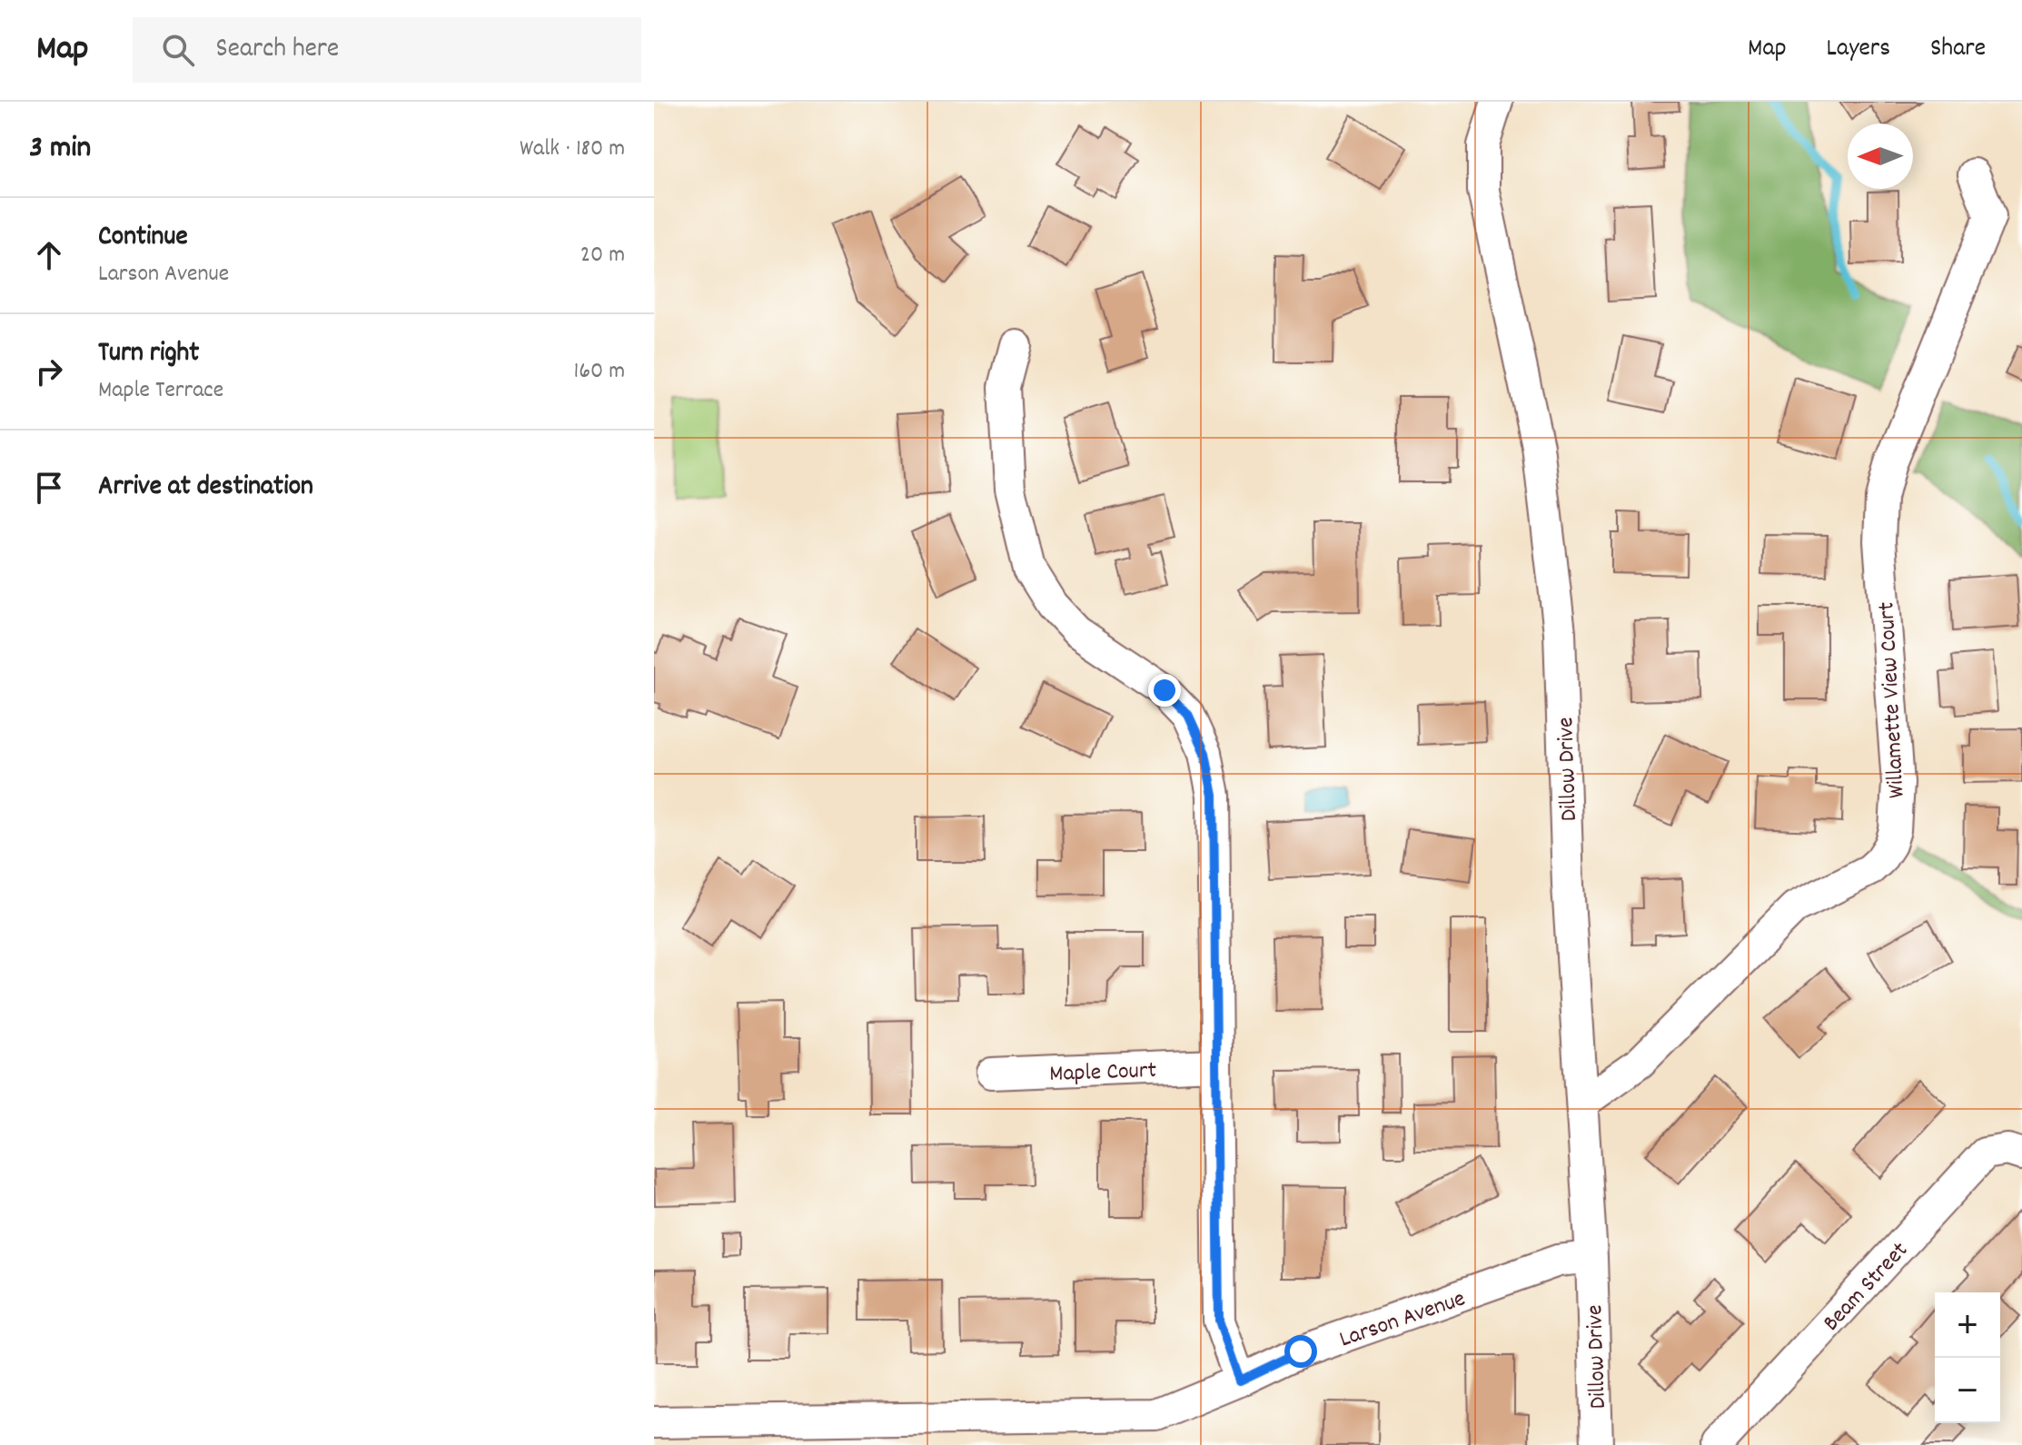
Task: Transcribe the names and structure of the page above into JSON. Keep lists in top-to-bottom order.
{
  "streets": {
    "street": [
      "Willamette View Court",
      "Dillow Drive",
      "Maple Court",
      "Beam Street",
      "Larson Avenue"
    ]
  },
  "crossings": [
    ["Willamette View Court", "Dillow Drive"],
    ["Dillow Drive", "Larson Avenue"]
  ],
  "north": "left",
  "page": {
    "header": "Map",
    "search": "Search here",
    "nav": ["Map", "Layers", "Share"],
    "heading": ["3 min", "Walk · 180 m"],
    "list": [
      ["Continue", "Larson Avenue", "20 m"],
      ["Turn right", "Maple Terrace", "160 m"],
      "Arrive at destination"
    ],
    "map_buttons": ["+", "−"]
  }
}
